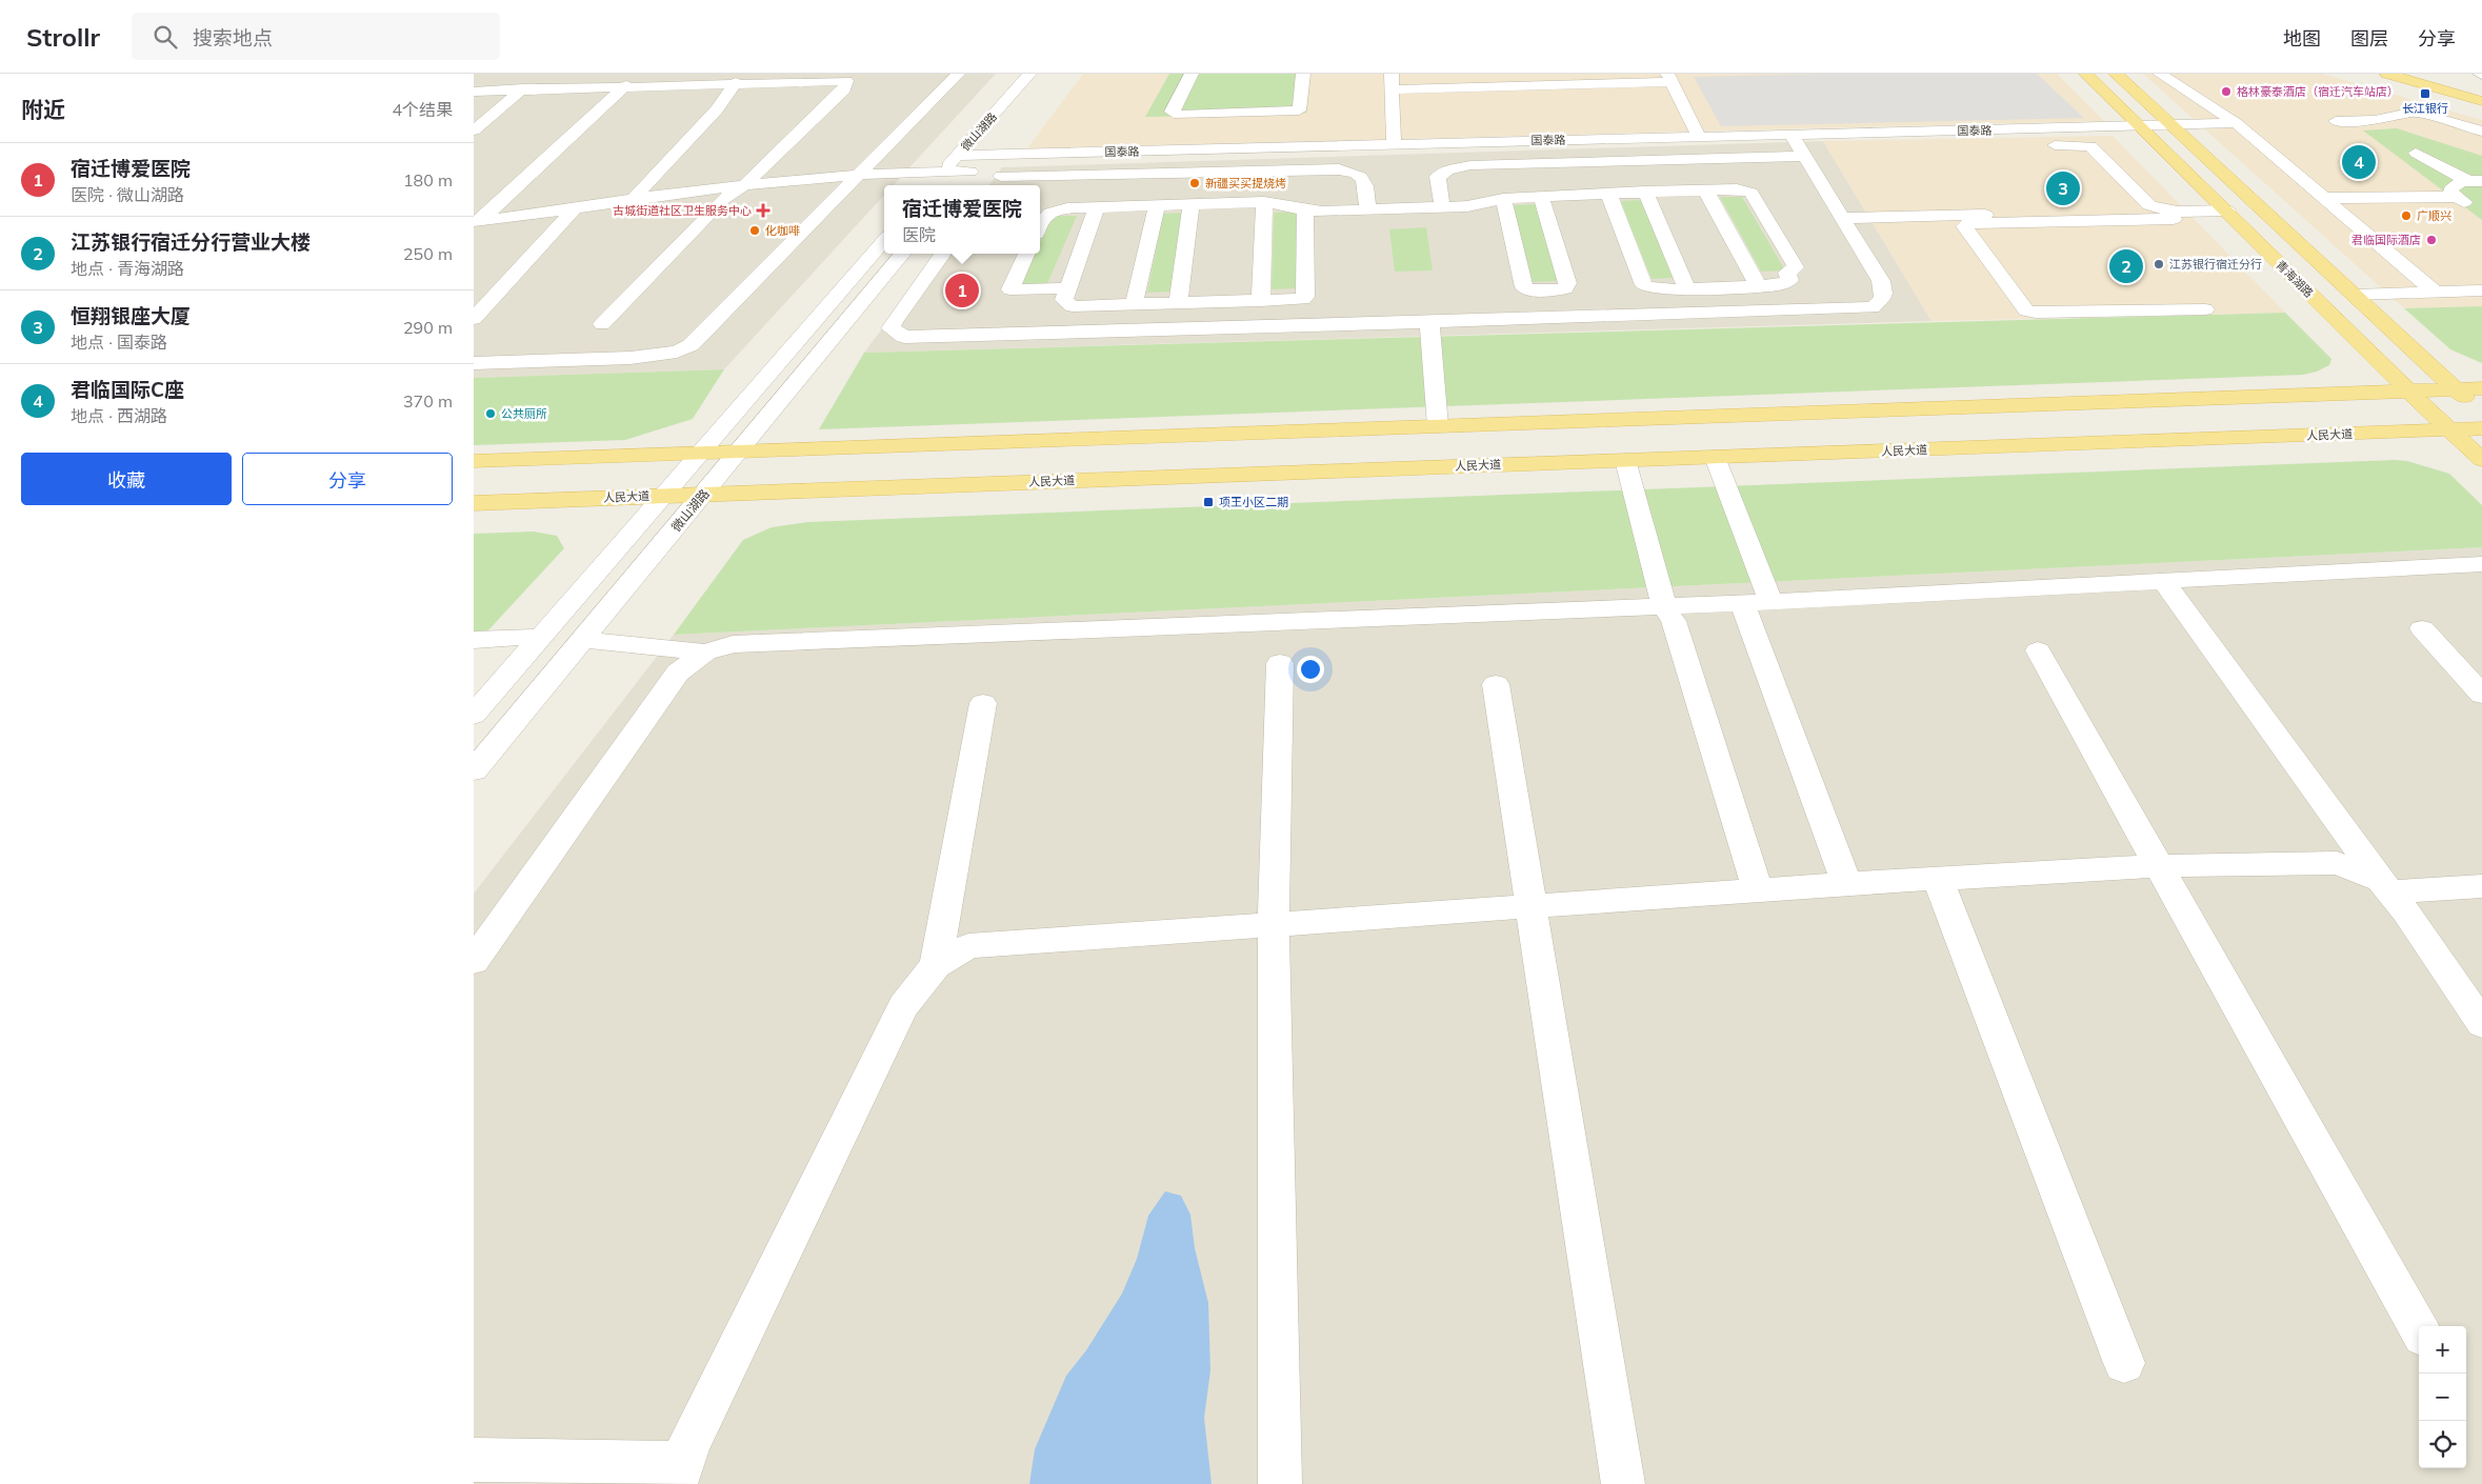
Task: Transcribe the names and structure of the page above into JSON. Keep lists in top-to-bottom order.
{
  "streets": {
    "main road": ["青海湖路", "人民大道"],
    "street": ["国泰路", "微山湖路"]
  },
  "crossings": [
    ["国泰路", "微山湖路"],
    ["国泰路", "青海湖路"],
    ["微山湖路", "人民大道"],
    ["青海湖路", "人民大道"]
  ],
  "places": {
    "other": [
      "格林豪泰酒店（宿迁汽车站店）",
      "新疆买买提烧烤",
      "广顺兴",
      "化咖啡",
      "君临国际酒店",
      "江苏银行宿迁分行",
      "公共厕所"
    ],
    "transit": ["长江银行", "项王小区二期"],
    "health": ["古城街道社区卫生服务中心"]
  },
  "page": {
    "header": "Strollr",
    "search": "搜索地点",
    "nav": ["地图", "图层", "分享"],
    "heading": ["附近", "4个结果"],
    "list": [
      {
        "mark": "1",
        "name": "宿迁博爱医院",
        "note": "医院 · 微山湖路",
        "value": "180 m"
      },
      {
        "mark": "2",
        "name": "江苏银行宿迁分行营业大楼",
        "note": "地点 · 青海湖路",
        "value": "250 m"
      },
      {
        "mark": "3",
        "name": "恒翔银座大厦",
        "note": "地点 · 国泰路",
        "value": "290 m"
      },
      {
        "mark": "4",
        "name": "君临国际C座",
        "note": "地点 · 西湖路",
        "value": "370 m"
      }
    ],
    "pins": [
      "4",
      "3",
      "2",
      "1"
    ],
    "popup": ["宿迁博爱医院", "医院"],
    "buttons": ["收藏", "分享"],
    "map_buttons": ["+", "−"]
  }
}
